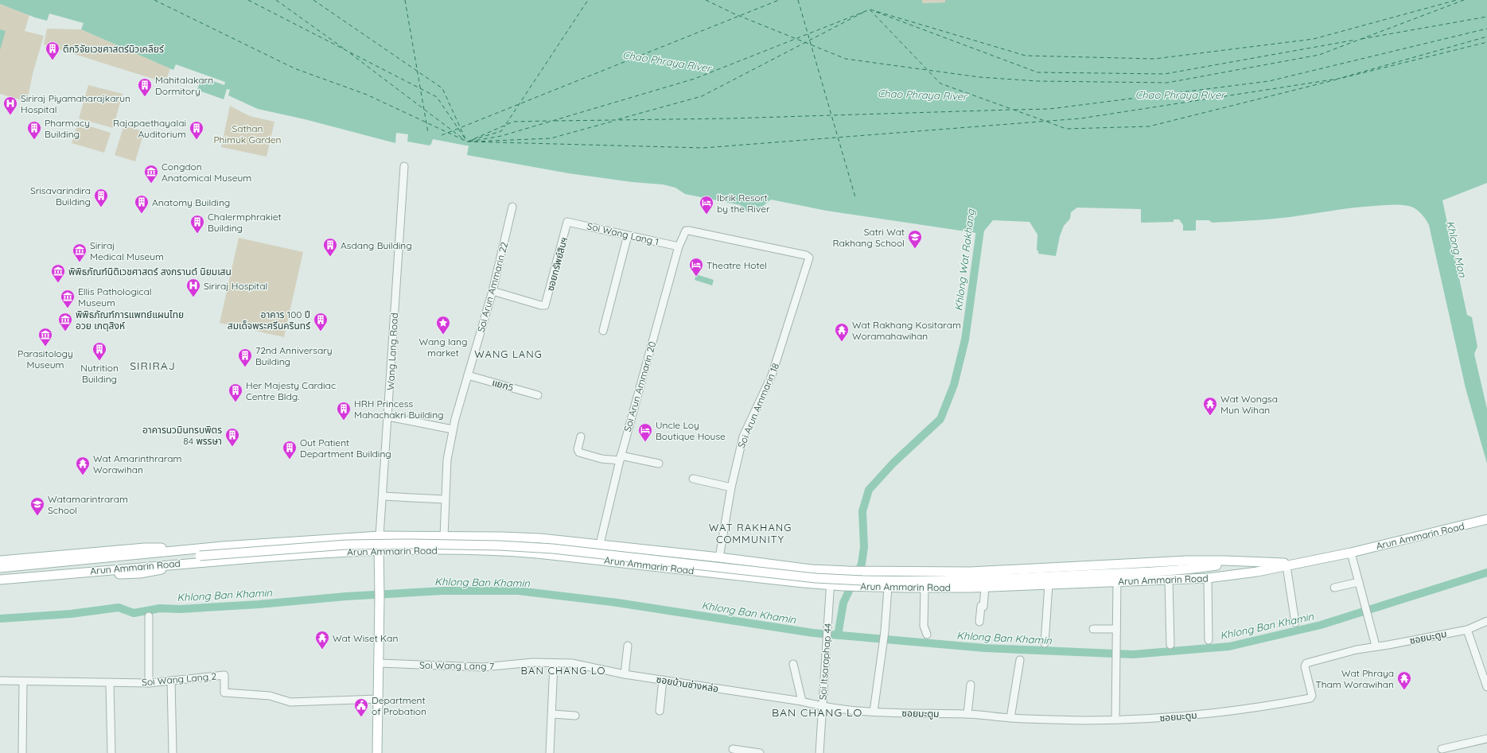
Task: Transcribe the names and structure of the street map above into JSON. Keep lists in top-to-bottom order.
{
  "streets": {
    "main road": ["Arun Ammarin Road"],
    "street": [
      "Soi Wang Lang 1",
      "ซอยทรัพย์สินฯ",
      "Soi Arun Ammarin 22",
      "Wang Lang Road",
      "แยก5",
      "Soi Arun Ammarin 20",
      "Soi Arun Ammarin 18",
      "ซอยมะตูม",
      "Soi Itsaraphap 44",
      "Soi Wang Lang 7",
      "Soi Wang Lang 2",
      "ซอยบ้านช่างหล่อ"
    ]
  },
  "crossings": [
    ["Soi Wang Lang 1", "ซอยทรัพย์สินฯ"],
    ["Soi Wang Lang 1", "Soi Arun Ammarin 20"],
    ["ซอยทรัพย์สินฯ", "Soi Arun Ammarin 22"],
    ["Soi Arun Ammarin 22", "แยก5"],
    ["Soi Arun Ammarin 22", "Arun Ammarin Road"],
    ["Wang Lang Road", "Arun Ammarin Road"],
    ["Soi Arun Ammarin 20", "Soi Arun Ammarin 18"],
    ["Soi Arun Ammarin 20", "Arun Ammarin Road"],
    ["Soi Arun Ammarin 18", "Arun Ammarin Road"],
    ["Arun Ammarin Road", "Soi Itsaraphap 44"],
    ["ซอยมะตูม", "Soi Itsaraphap 44"],
    ["ซอยมะตูม", "ซอยบ้านช่างหล่อ"],
    ["Soi Itsaraphap 44", "ซอยบ้านช่างหล่อ"],
    ["Soi Wang Lang 7", "ซอยบ้านช่างหล่อ"]
  ],
  "districts": [
    "WANG LANG",
    "SIRIRAJ",
    "WAT RAKHANG COMMUNITY",
    "BAN CHANG LO",
    "BAN CHANG LO"
  ],
  "water": [
    "Chao Phraya River",
    "Khlong Mon",
    "Khlong Wat Rakhang",
    "Khlong Ban Khamin"
  ],
  "parks": ["Sathan Phimuk Garden"],
  "places": {
    "building": [
      "ตึกวิจัยเวชศาสตร์นิวเคลียร์",
      "Mahitalakarn Dormitory",
      "Pharmacy Building",
      "Rajapaethayalai Auditorium",
      "Srisavarindira Building",
      "Anatomy Building",
      "Chalermphrakiet Building",
      "Asdang Building",
      "อาคาร 100 ปี สมเด็จพระศรีนครินทร์",
      "Nutrition Building",
      "72nd Anniversary Building",
      "Her Majesty Cardiac Centre Bldg.",
      "HRH Princess Mahachakri Building",
      "อาคารนวมินทรบพิตร 84 พรรษา",
      "Out Patient Department Building"
    ],
    "hospital": ["Siriraj Piyamaharajkarun Hospital", "Siriraj Hospital"],
    "museum": [
      "Congdon Anatomical Museum",
      "Siriraj Medical Museum",
      "พิพิธภัณฑ์นิติเวชศาสตร์ สงกรานต์ นิยมเสน",
      "Ellis Pathological Museum",
      "พิพิธภัณฑ์การแพทย์แผนไทย อวย เกตุสิงห์",
      "Parasitology Museum"
    ],
    "hotel": ["Ibrik Resort by the River", "Theatre Hotel", "Uncle Loy Boutique House"],
    "school or university": ["Satri Wat Rakhang School", "Watamarintraram School"],
    "place": ["Wang lang market"],
    "temple": [
      "Wat Rakhang Kositaram Woramahawihan",
      "Wat Wongsa Mun Wihan",
      "Wat Amarinthraram Worawihan",
      "Wat Wiset Kan",
      "Wat Phraya Tham Worawihan"
    ],
    "public building": ["Department of Probation"]
  }
}
